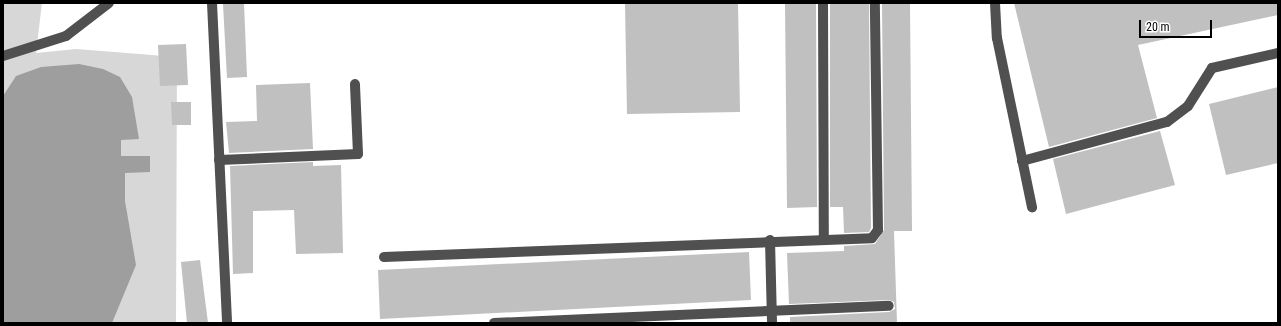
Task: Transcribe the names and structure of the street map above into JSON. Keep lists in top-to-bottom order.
{
  "scale_bar": "20 m"
}
